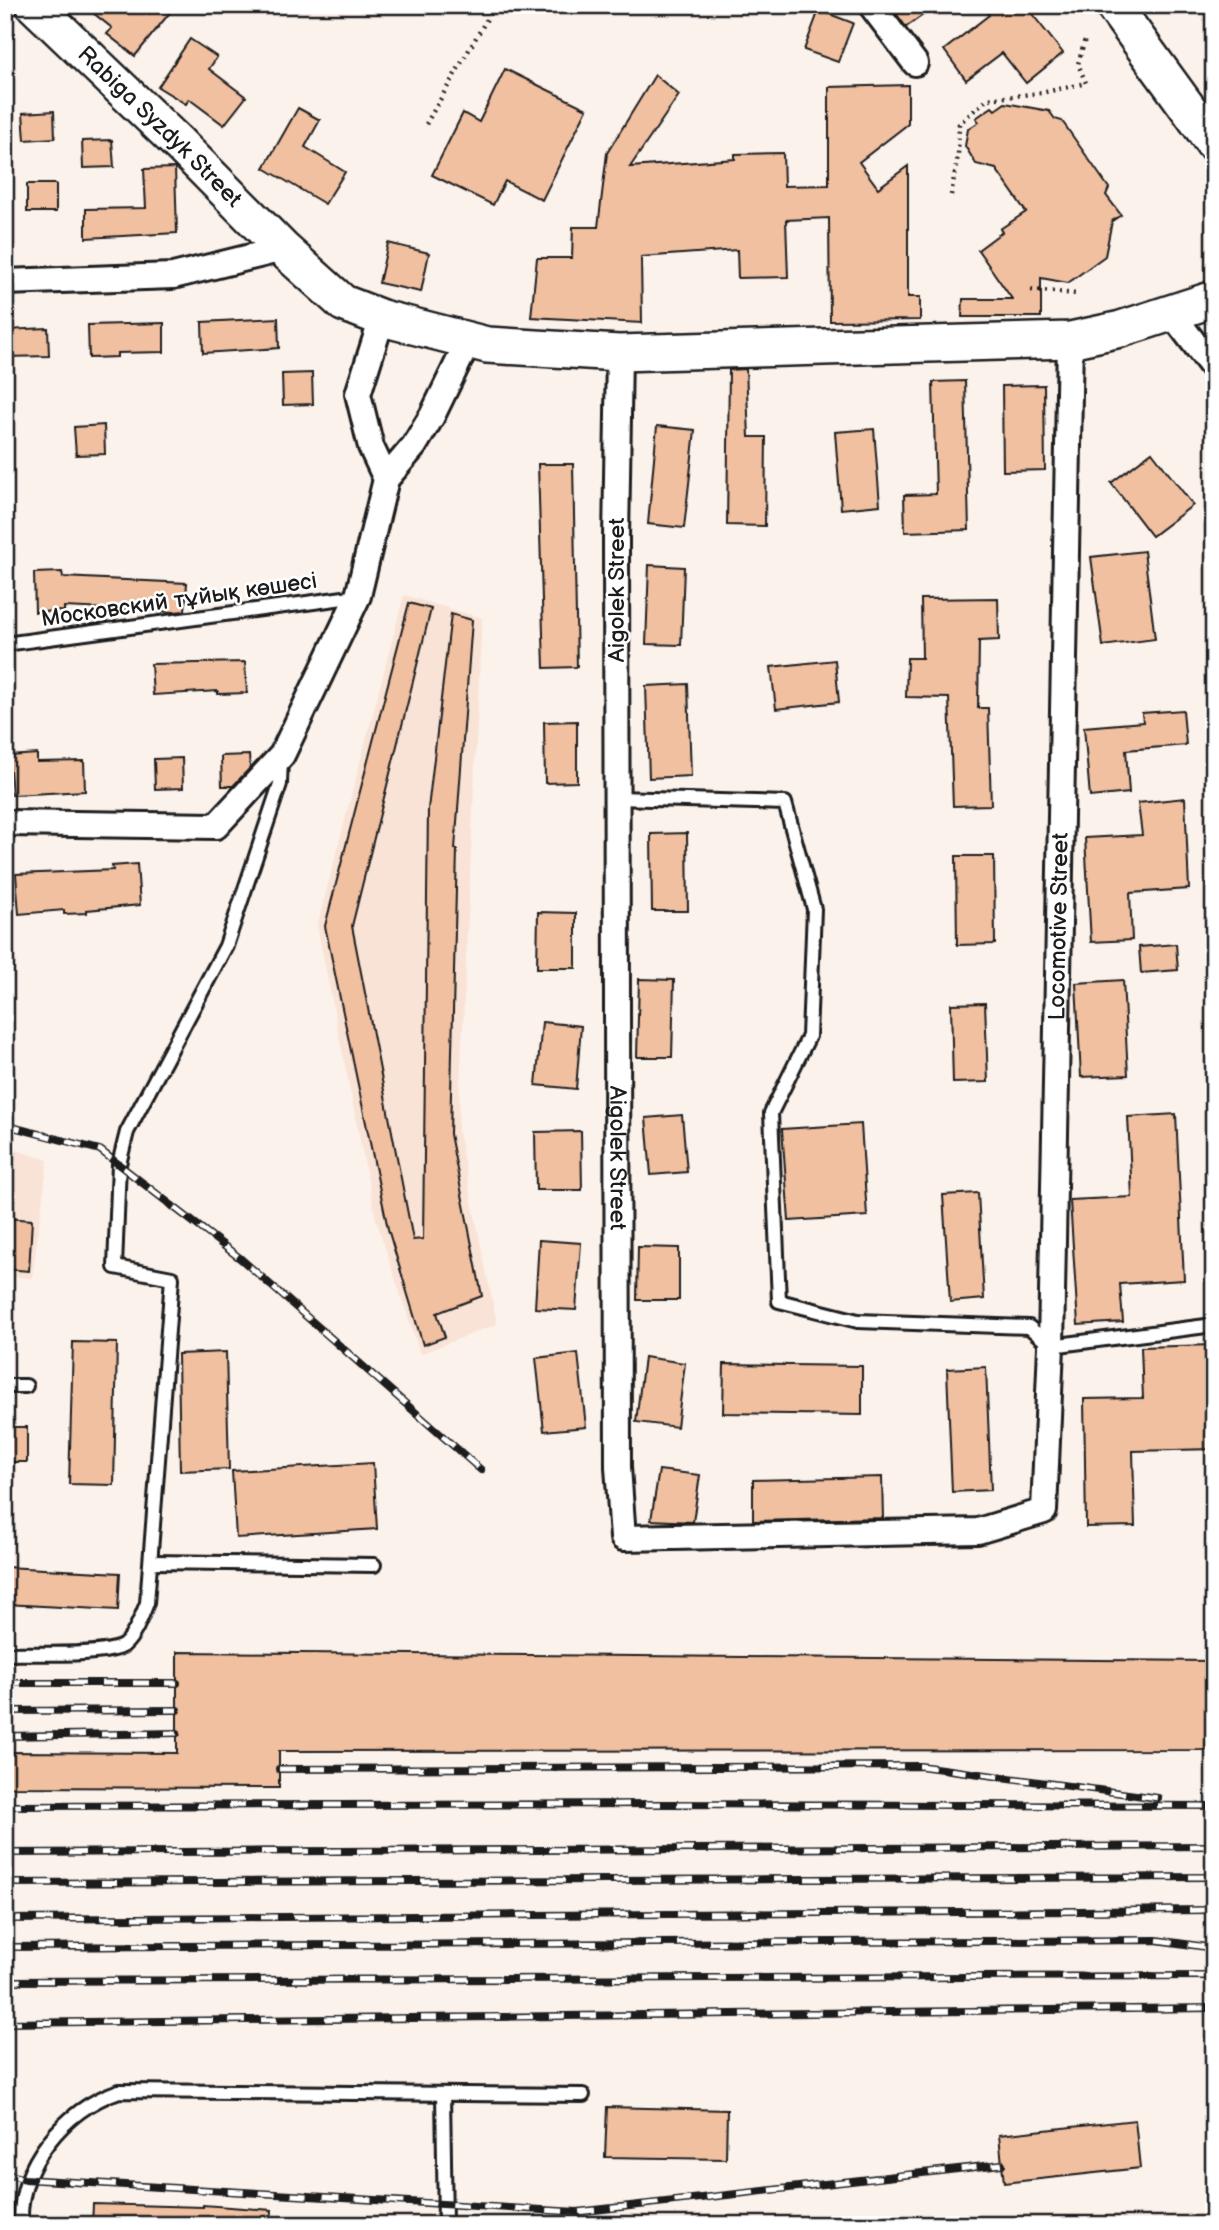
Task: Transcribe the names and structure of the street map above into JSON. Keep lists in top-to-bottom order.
{
  "streets": {
    "street": ["Rabiga Syzdyk Street", "Aigolek Street", "Locomotive Street"],
    "lane": ["Московский тұйық көшесі"]
  },
  "crossings": [
    ["Rabiga Syzdyk Street", "Aigolek Street"],
    ["Rabiga Syzdyk Street", "Locomotive Street"],
    ["Aigolek Street", "Locomotive Street"]
  ]
}
